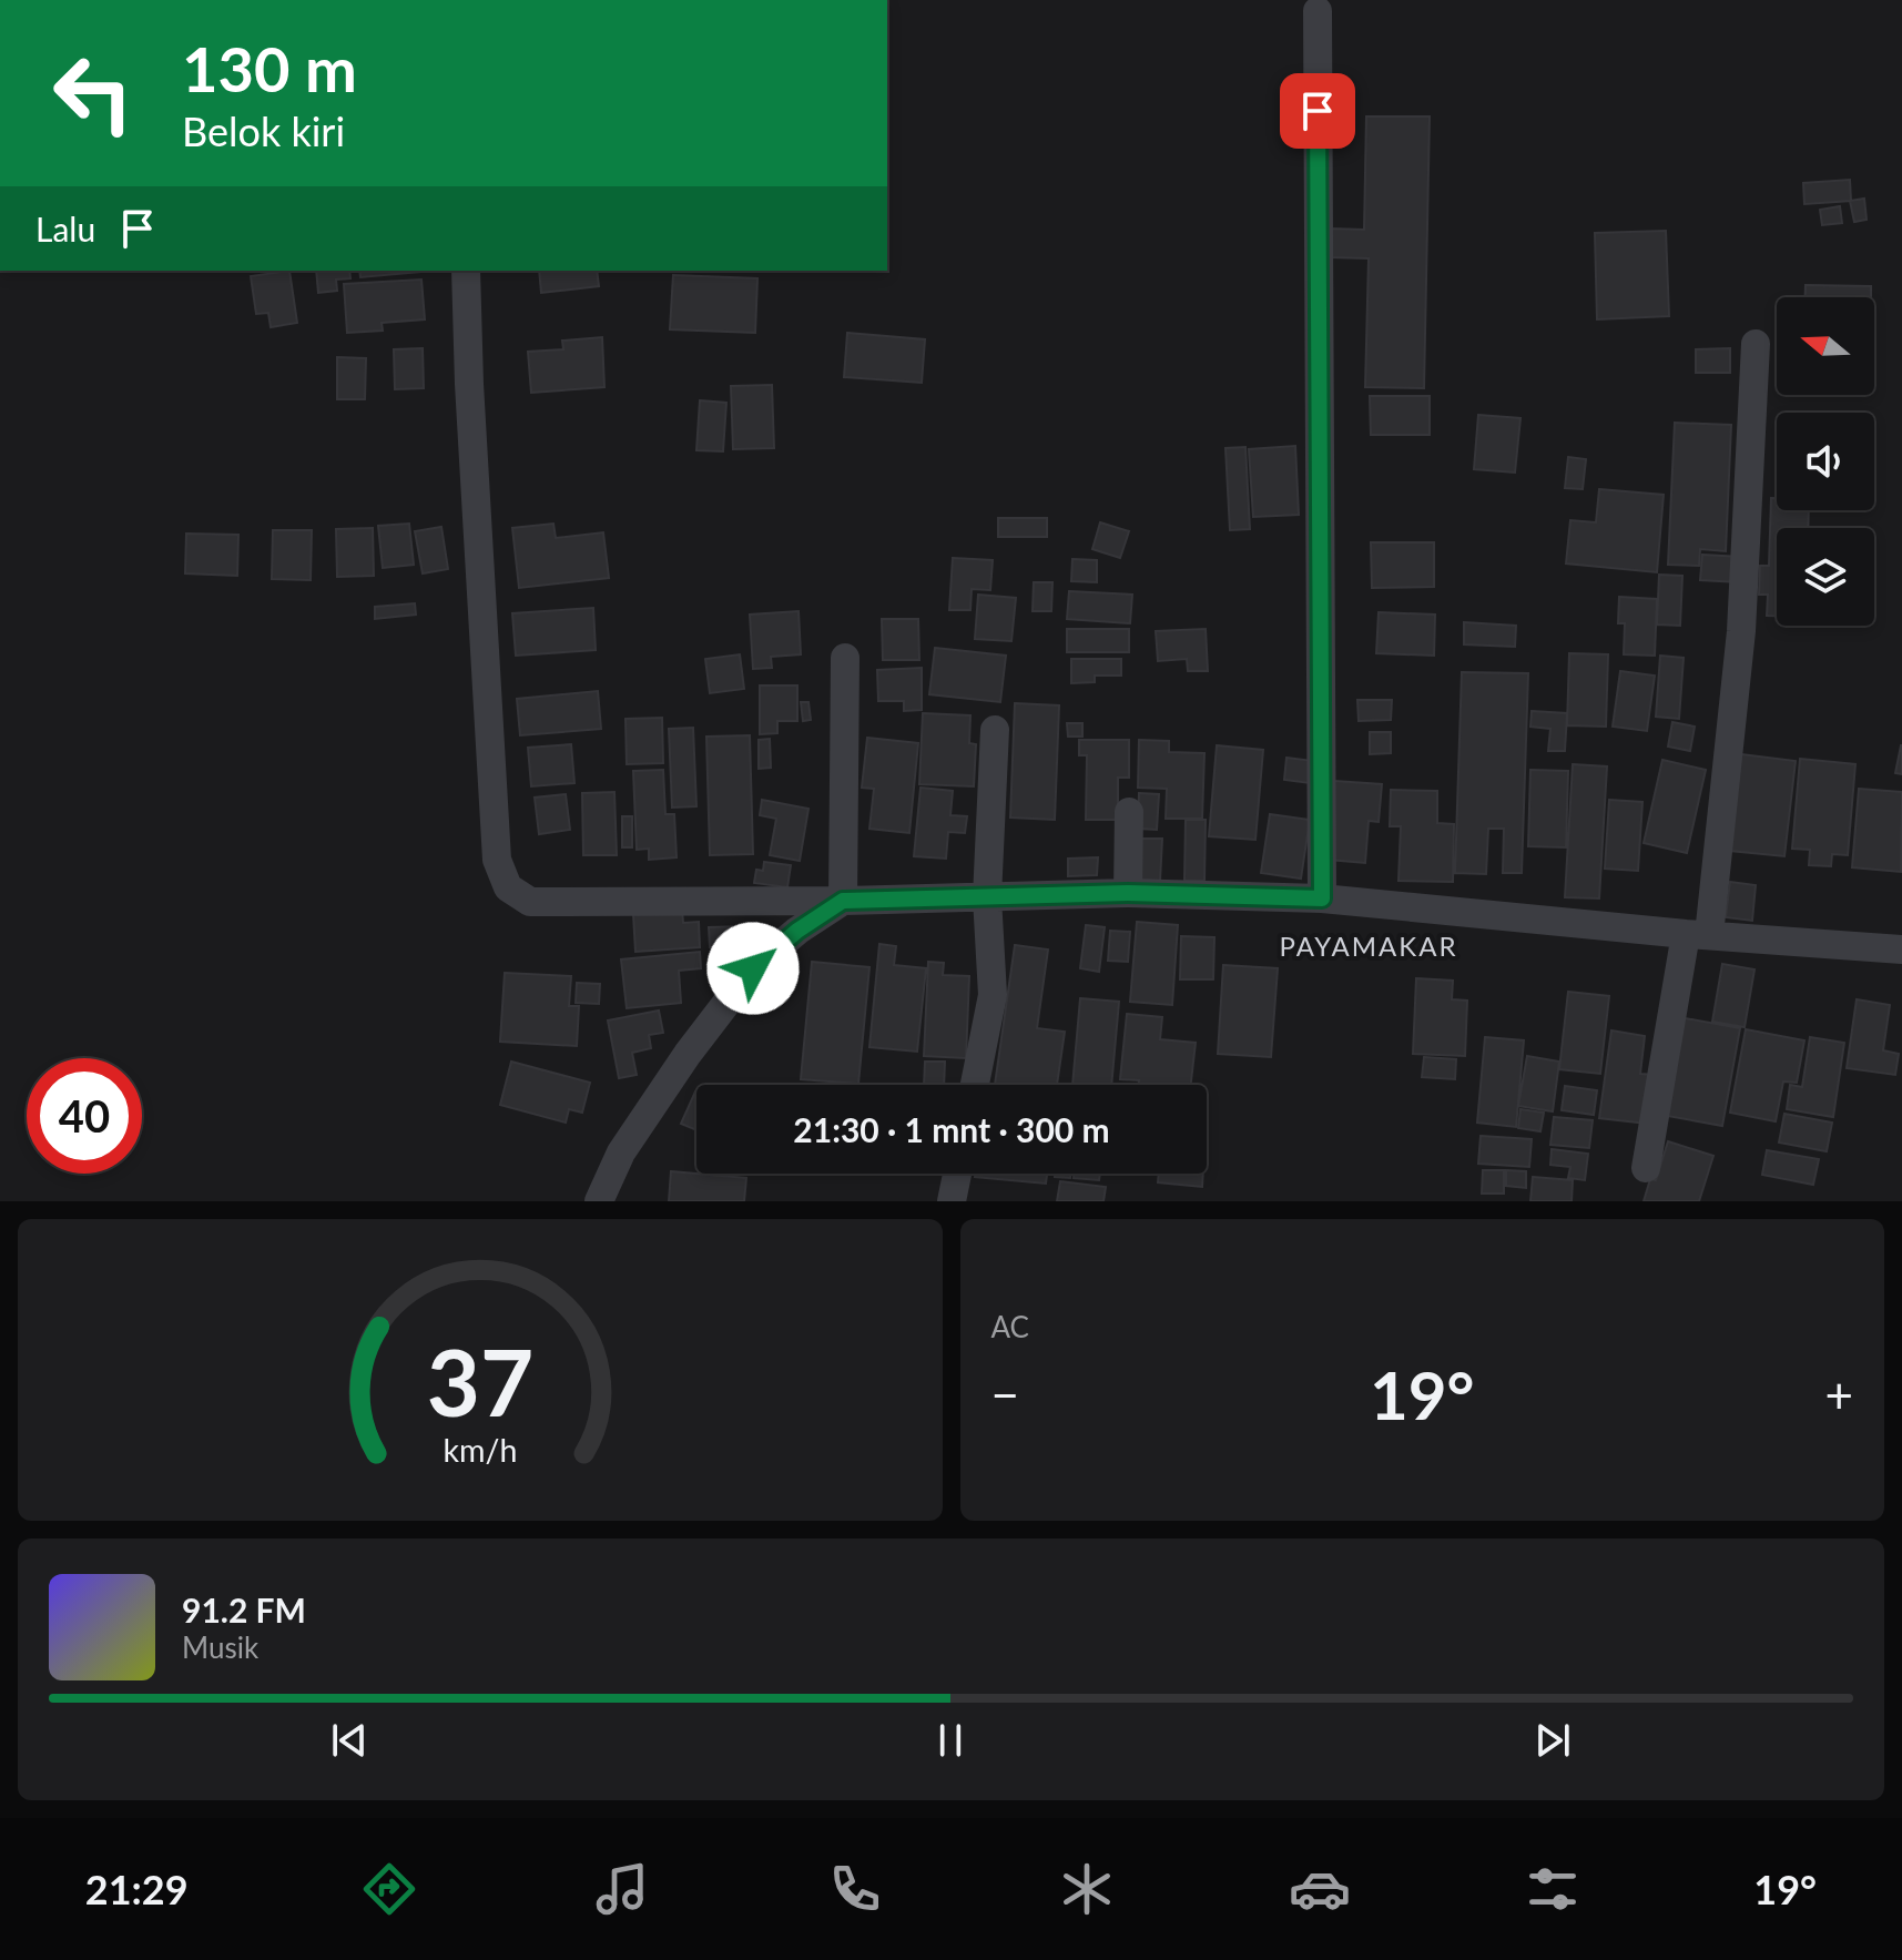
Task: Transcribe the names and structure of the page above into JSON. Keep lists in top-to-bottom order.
{
  "districts": ["PAYAMAKAR"],
  "north": "left",
  "page": {
    "turn": ["130 m", "Belok kiri"],
    "then": "Lalu",
    "limit": "40",
    "trip": "21:30 · 1 mnt · 300 m",
    "tile": "AC",
    "heat": ["−", "19°", "+"],
    "song": ["91.2 FM", "Musik"],
    "tabs": ["21:29", "19°"],
    "gauge": ["37", "km/h"]
  }
}
